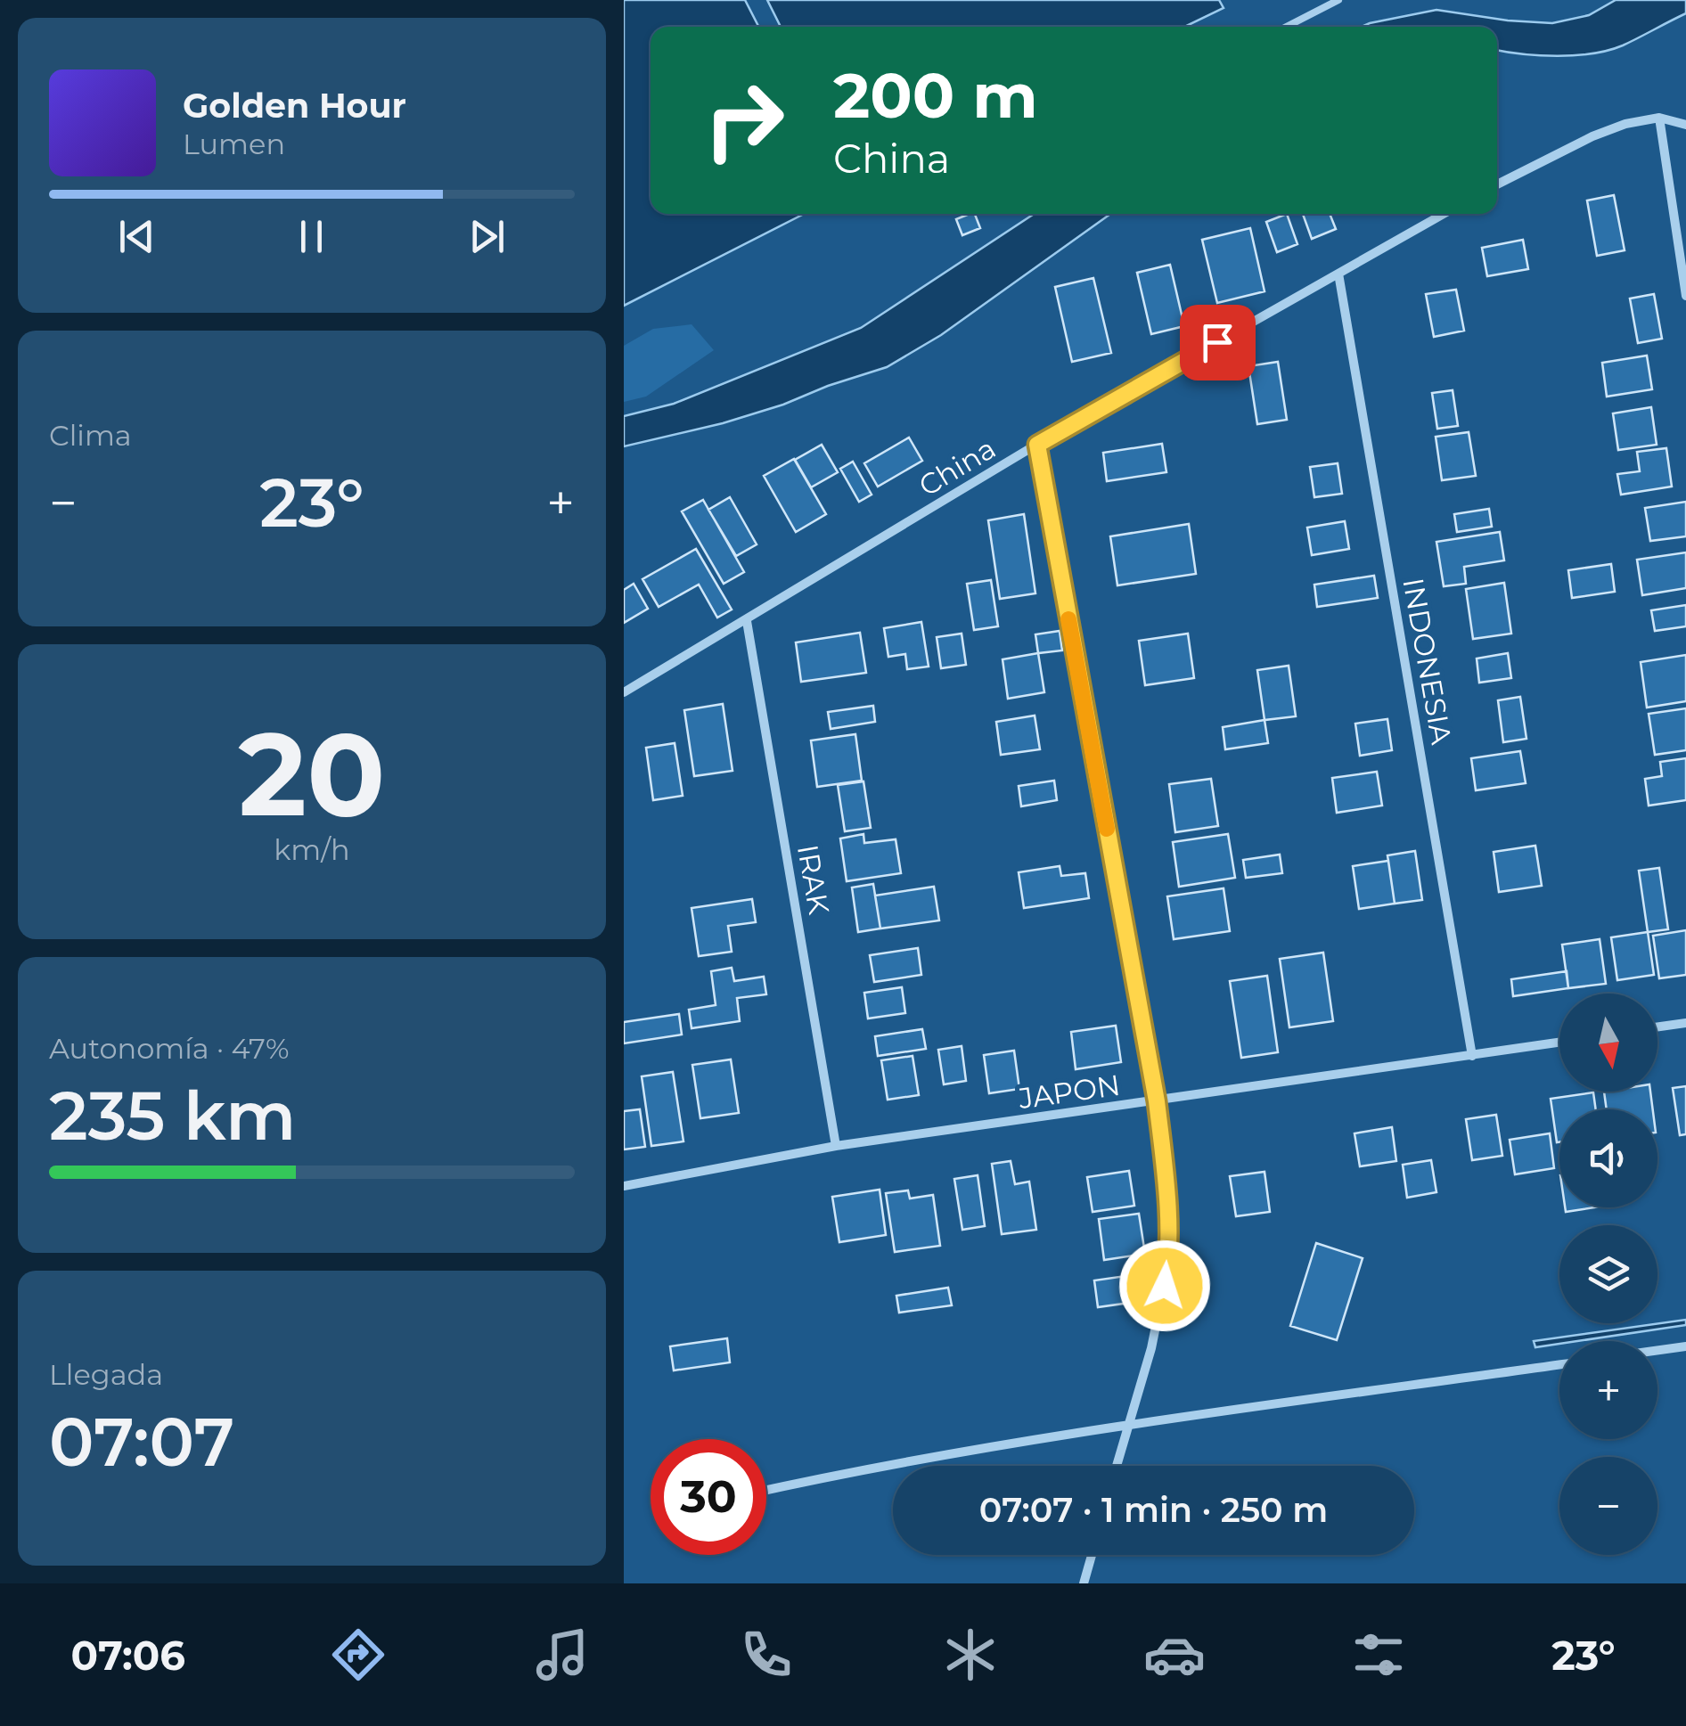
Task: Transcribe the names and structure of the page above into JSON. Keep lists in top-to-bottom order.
{
  "streets": {
    "street": [
      "China",
      "INDONESIA",
      "IRAK",
      "JAPON"
    ]
  },
  "crossings": [
    ["China", "INDONESIA"],
    ["China", "IRAK"],
    ["INDONESIA", "JAPON"],
    ["IRAK", "JAPON"]
  ],
  "north": "bottom",
  "page": {
    "turn": ["200 m", "China"],
    "song": ["Golden Hour", "Lumen"],
    "tile": [
      "Clima",
      ["20", "km/h"],
      ["Autonomía · 47%", "235 km"],
      ["Llegada", "07:07"]
    ],
    "heat": ["−", "23°", "+"],
    "map_buttons": ["+", "−"],
    "limit": "30",
    "trip": "07:07 · 1 min · 250 m",
    "tabs": ["07:06", "23°"]
  }
}
